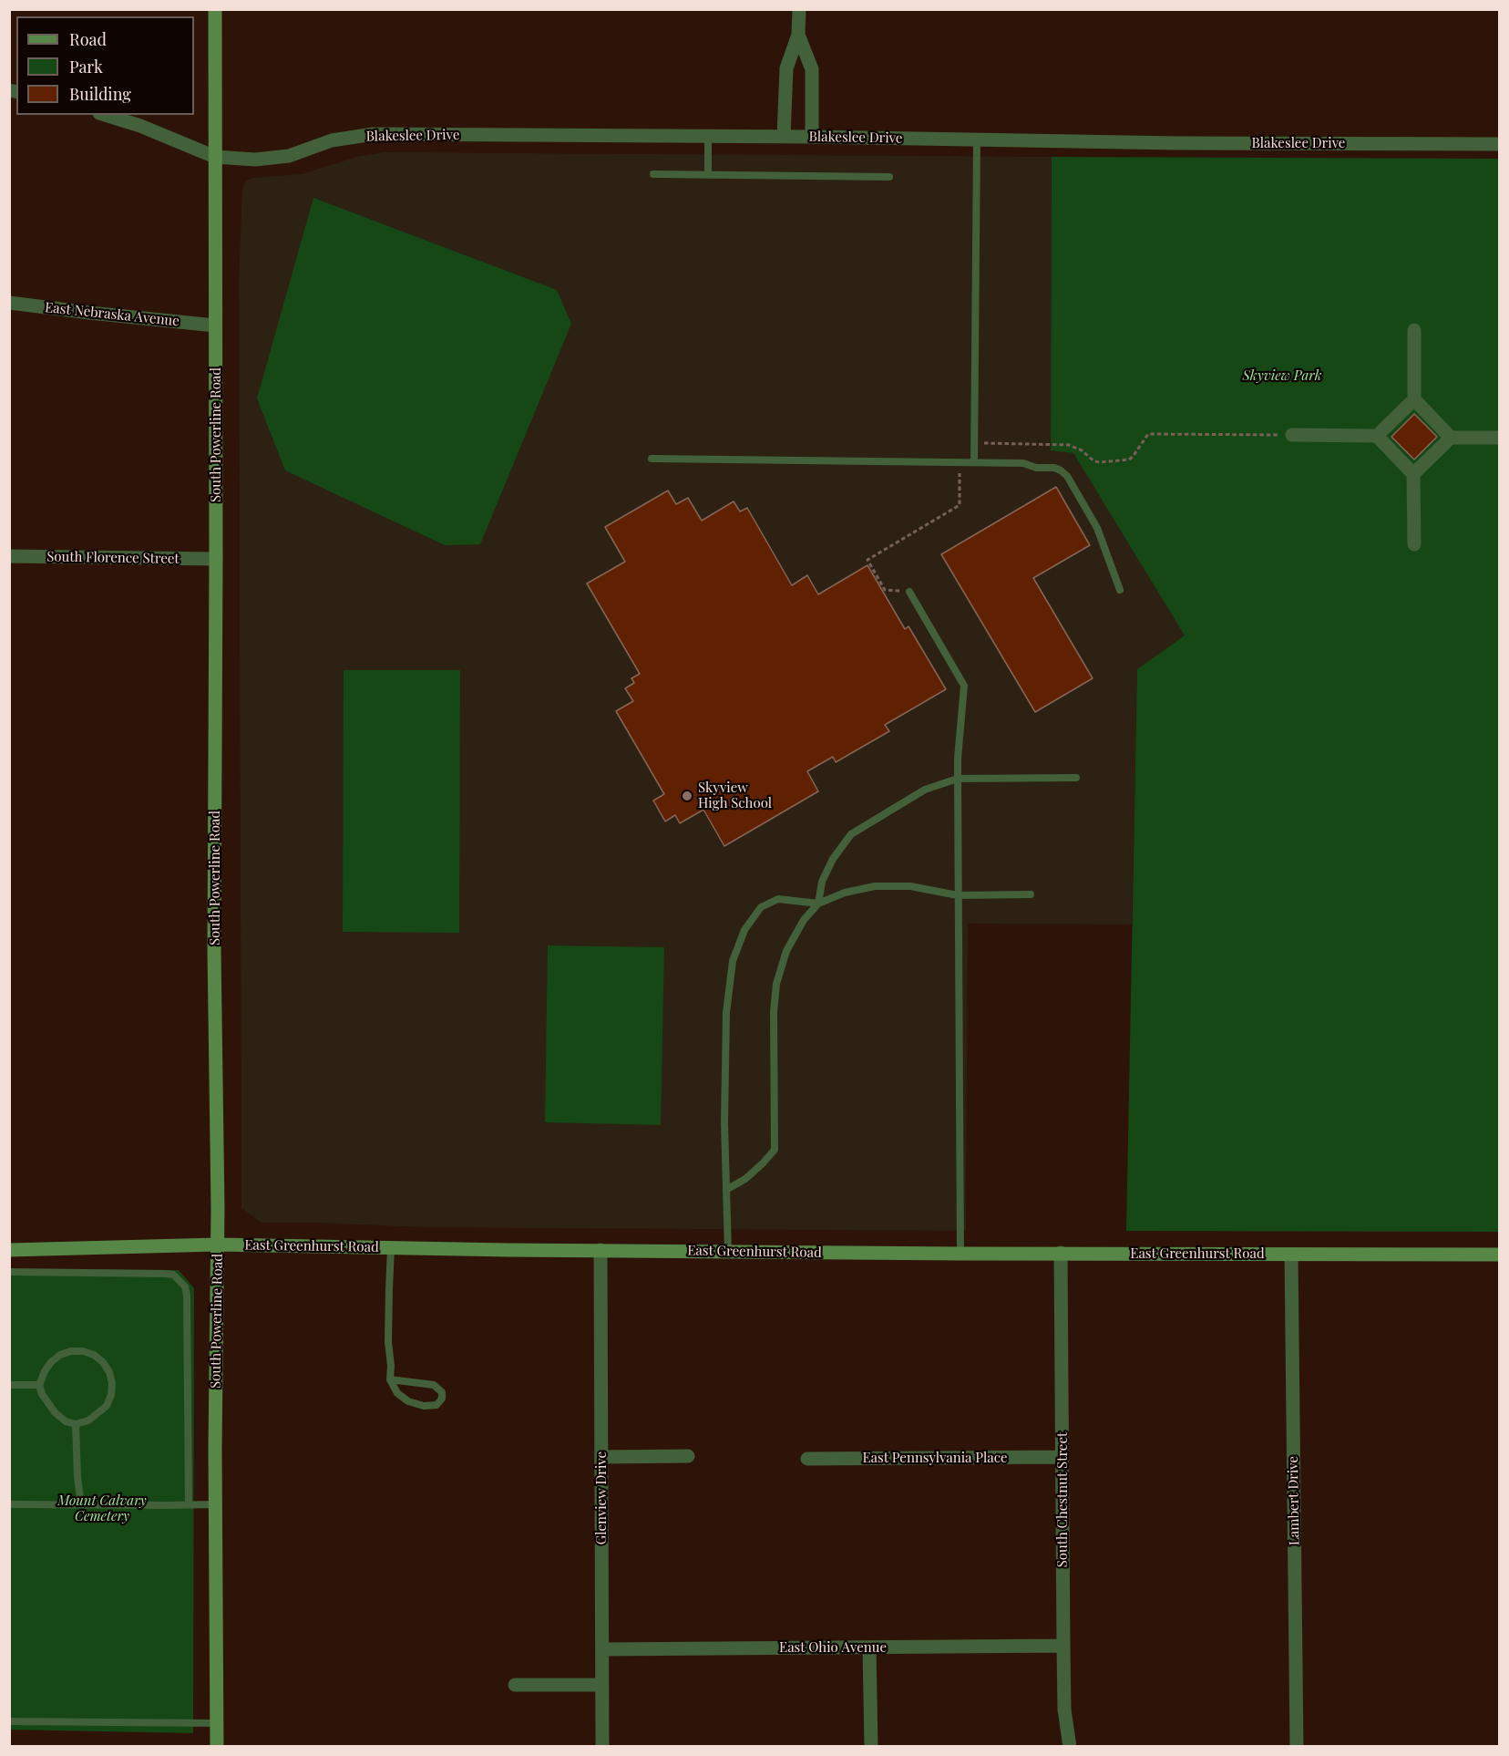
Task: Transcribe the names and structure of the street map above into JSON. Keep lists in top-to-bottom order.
{
  "streets": {
    "street": [
      "Blakeslee Drive",
      "East Nebraska Avenue",
      "South Powerline Road",
      "South Florence Street",
      "East Greenhurst Road",
      "East Pennsylvania Place",
      "Glenview Drive",
      "South Chestnut Street",
      "Lambert Drive",
      "East Ohio Avenue"
    ]
  },
  "crossings": [
    ["Blakeslee Drive", "South Powerline Road"],
    ["East Nebraska Avenue", "South Powerline Road"],
    ["South Powerline Road", "South Florence Street"],
    ["South Powerline Road", "East Greenhurst Road"],
    ["East Greenhurst Road", "Glenview Drive"],
    ["East Greenhurst Road", "South Chestnut Street"],
    ["East Greenhurst Road", "Lambert Drive"],
    ["East Pennsylvania Place", "South Chestnut Street"],
    ["Glenview Drive", "East Ohio Avenue"],
    ["South Chestnut Street", "East Ohio Avenue"]
  ],
  "parks": ["Skyview Park", "Mount Calvary Cemetery"],
  "places": ["Skyview High School"],
  "legend": ["Road", "Park", "Building"]
}
